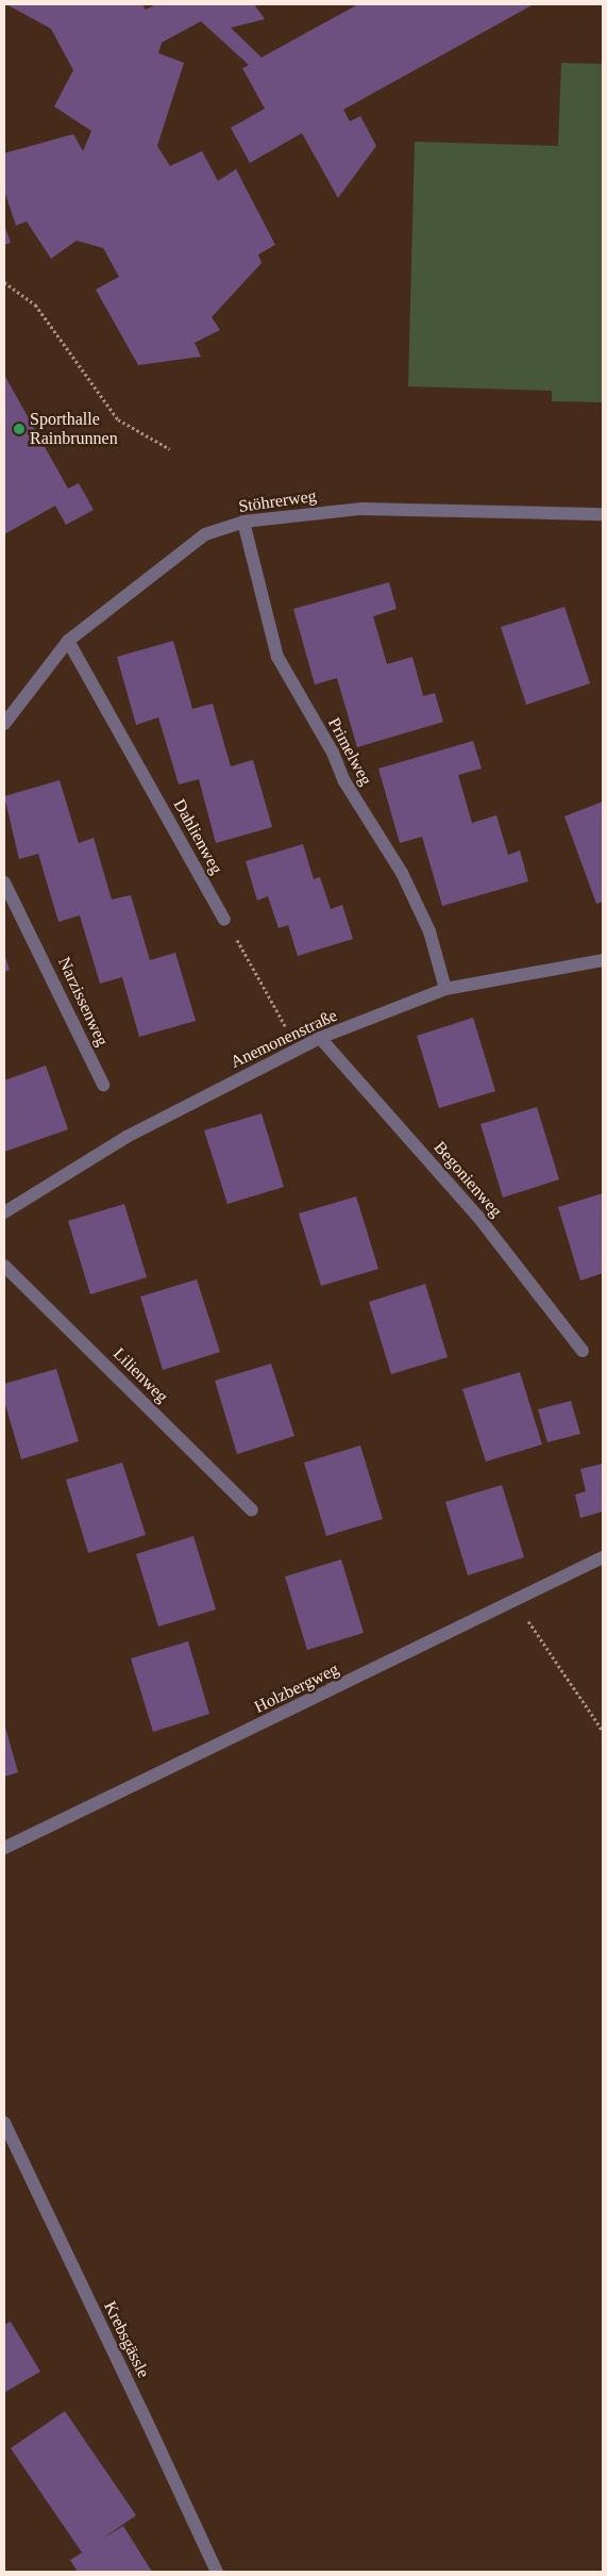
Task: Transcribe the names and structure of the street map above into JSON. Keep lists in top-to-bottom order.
{
  "streets": {
    "street": [
      "Stöhrerweg",
      "Primelweg",
      "Dahlienweg",
      "Narzissenweg",
      "Anemonenstraße",
      "Begonienweg",
      "Lilienweg",
      "Holzbergweg",
      "Krebsgässle"
    ]
  },
  "crossings": [
    ["Stöhrerweg", "Primelweg"],
    ["Stöhrerweg", "Dahlienweg"],
    ["Primelweg", "Anemonenstraße"],
    ["Anemonenstraße", "Begonienweg"]
  ],
  "places": ["Sporthalle Rainbrunnen"]
}
